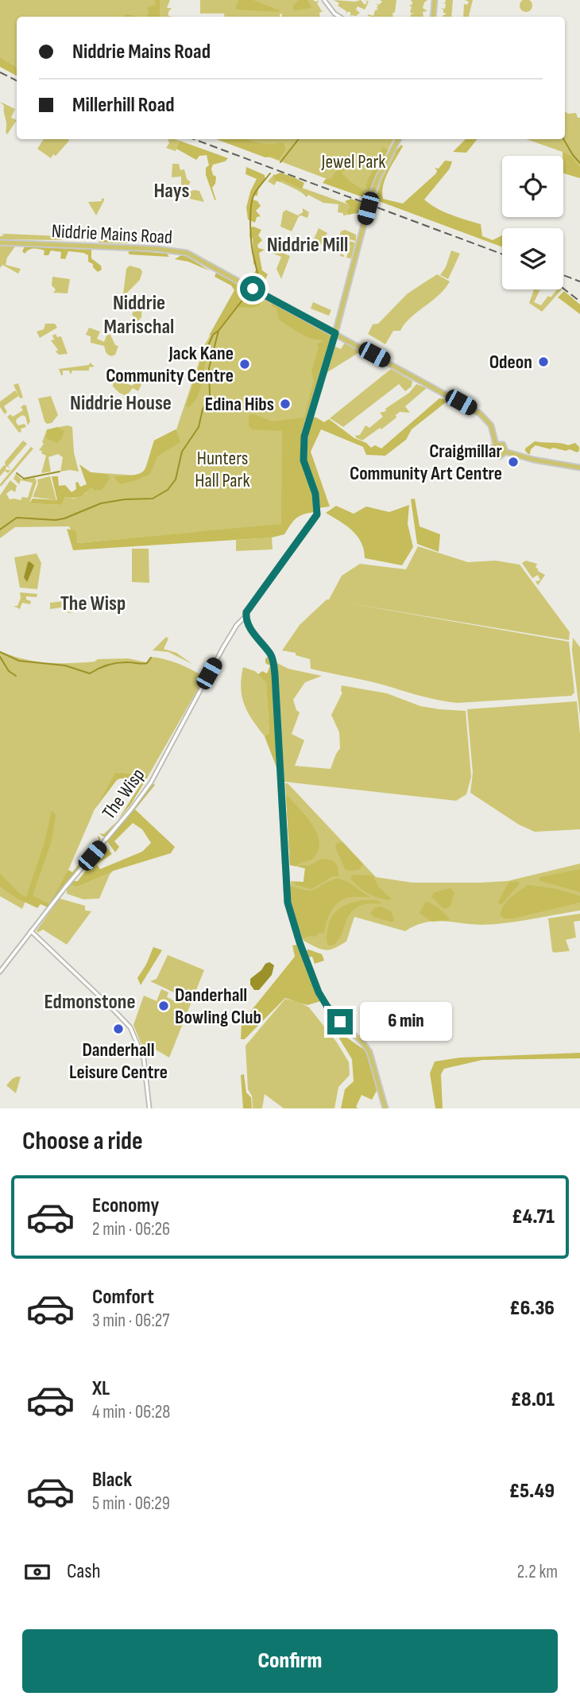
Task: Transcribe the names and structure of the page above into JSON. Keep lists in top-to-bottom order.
{
  "streets": {
    "main road": ["Niddrie Mains Road"],
    "street": ["The Wisp"]
  },
  "districts": [
    "Hays",
    "Niddrie Mill",
    "Niddrie Marischal",
    "Niddrie House",
    "The Wisp",
    "Edmonstone"
  ],
  "parks": ["Jewel Park", "Hunters Hall Park"],
  "places": [
    "Odeon",
    "Jack Kane Community Centre",
    "Edina Hibs",
    "Craigmillar Community Art Centre",
    "Danderhall Bowling Club",
    "Danderhall Leisure Centre"
  ],
  "page": {
    "banner": ["Niddrie Mains Road", "Millerhill Road"],
    "bubble": "6 min",
    "heading": "Choose a ride",
    "list": [
      {
        "name": "Economy",
        "note": "2 min · 06:26",
        "value": "£4.71"
      },
      {
        "name": "Comfort",
        "note": "3 min · 06:27",
        "value": "£6.36"
      },
      {
        "name": "XL",
        "note": "4 min · 06:28",
        "value": "£8.01"
      },
      {
        "name": "Black",
        "note": "5 min · 06:29",
        "value": "£5.49"
      }
    ],
    "pay": ["Cash", "2.2 km"],
    "buttons": "Confirm"
  }
}
